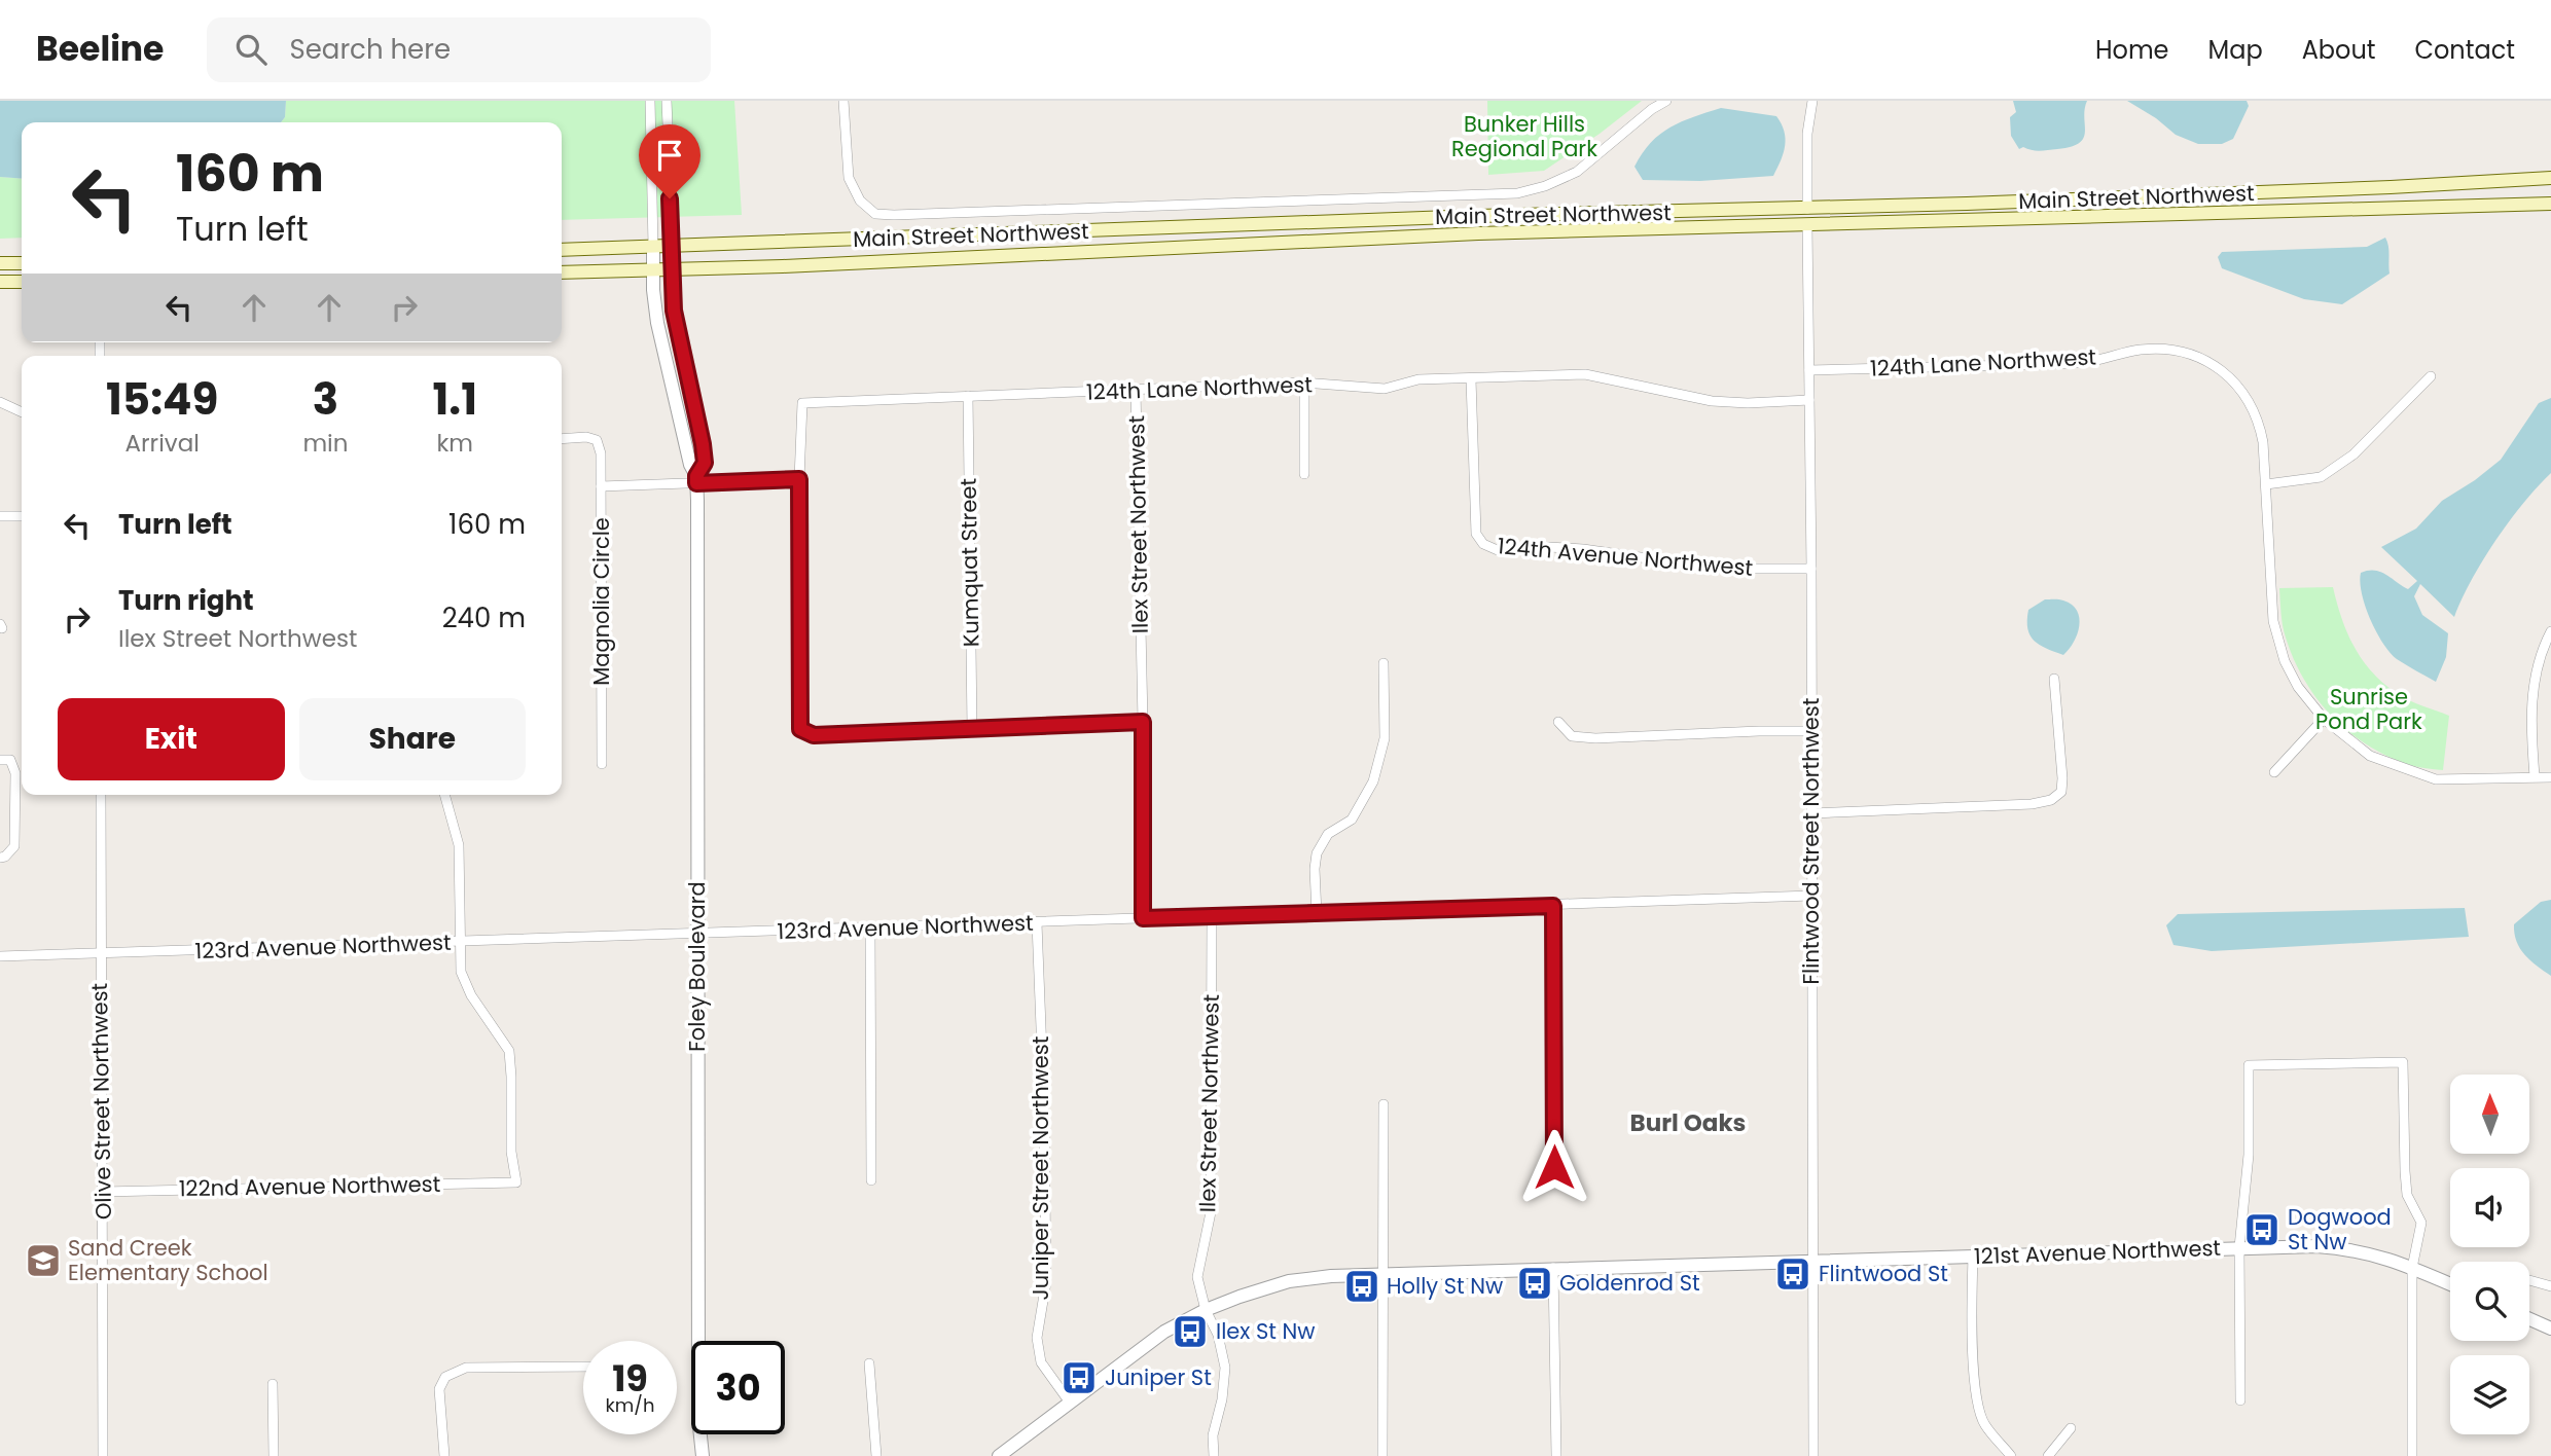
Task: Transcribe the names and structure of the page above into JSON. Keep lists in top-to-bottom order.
{
  "streets": {
    "main road": ["Main Street Northwest"],
    "street": [
      "124th Lane Northwest",
      "Ilex Street Northwest",
      "124th Avenue Northwest",
      "Kumquat Street",
      "Magnolia Circle",
      "Flintwood Street Northwest",
      "123rd Avenue Northwest",
      "Foley Boulevard",
      "Olive Street Northwest",
      "Juniper Street Northwest",
      "122nd Avenue Northwest",
      "121st Avenue Northwest"
    ]
  },
  "crossings": [
    ["Main Street Northwest", "Flintwood Street Northwest"],
    ["Main Street Northwest", "Foley Boulevard"],
    ["124th Lane Northwest", "Ilex Street Northwest"],
    ["124th Lane Northwest", "124th Avenue Northwest"],
    ["124th Lane Northwest", "Kumquat Street"],
    ["124th Lane Northwest", "Flintwood Street Northwest"],
    ["Ilex Street Northwest", "123rd Avenue Northwest"],
    ["Ilex Street Northwest", "121st Avenue Northwest"],
    ["124th Avenue Northwest", "Flintwood Street Northwest"],
    ["Flintwood Street Northwest", "123rd Avenue Northwest"],
    ["Flintwood Street Northwest", "121st Avenue Northwest"],
    ["123rd Avenue Northwest", "Foley Boulevard"],
    ["123rd Avenue Northwest", "Olive Street Northwest"],
    ["123rd Avenue Northwest", "Juniper Street Northwest"],
    ["123rd Avenue Northwest", "122nd Avenue Northwest"],
    ["Olive Street Northwest", "122nd Avenue Northwest"],
    ["Juniper Street Northwest", "121st Avenue Northwest"]
  ],
  "districts": ["Burl Oaks"],
  "parks": ["Bunker Hills Regional Park", "Sunrise Pond Park"],
  "places": {
    "bus stop": [
      "Dogwood St Nw",
      "Flintwood St",
      "Goldenrod St",
      "Holly St Nw",
      "Ilex St Nw",
      "Juniper St"
    ],
    "school or university": ["Sand Creek Elementary School"]
  },
  "north": "top",
  "page": {
    "header": "Beeline",
    "search": "Search here",
    "nav": [
      "Home",
      "Map",
      "About",
      "Contact"
    ],
    "turn": ["160 m", "Turn left"],
    "eta": [
      "15:49",
      "Arrival",
      "3",
      "min",
      "1.1",
      "km"
    ],
    "list": [
      {
        "name": "Turn left",
        "value": "160 m"
      },
      {
        "name": "Turn right",
        "note": "Ilex Street Northwest",
        "value": "240 m"
      }
    ],
    "buttons": ["Exit", "Share"],
    "speed": "19 km/h",
    "limit": "30"
  }
}
